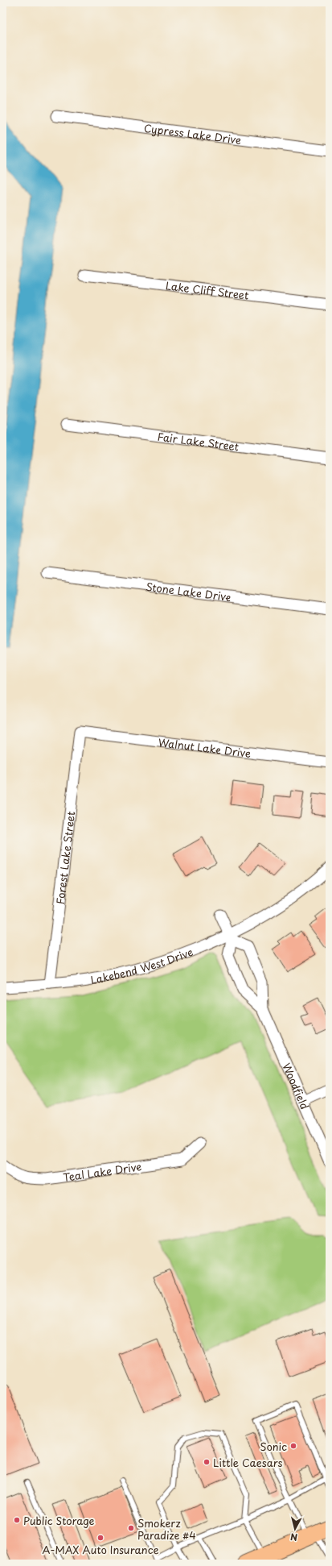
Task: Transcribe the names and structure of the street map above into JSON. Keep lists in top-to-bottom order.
{
  "streets": {
    "street": [
      "Cypress Lake Drive",
      "Lake Cliff Street",
      "Fair Lake Street",
      "Stone Lake Drive",
      "Walnut Lake Drive",
      "Forest Lake Street",
      "Lakebend West Drive",
      "Woodfield",
      "Teal Lake Drive"
    ]
  },
  "crossings": [
    ["Walnut Lake Drive", "Forest Lake Street"],
    ["Forest Lake Street", "Lakebend West Drive"],
    ["Lakebend West Drive", "Woodfield"]
  ],
  "places": [
    "Sonic",
    "Little Caesars",
    "Public Storage",
    "Smokerz Paradize #4",
    "A-MAX Auto Insurance"
  ],
  "north": "bottom"
}
